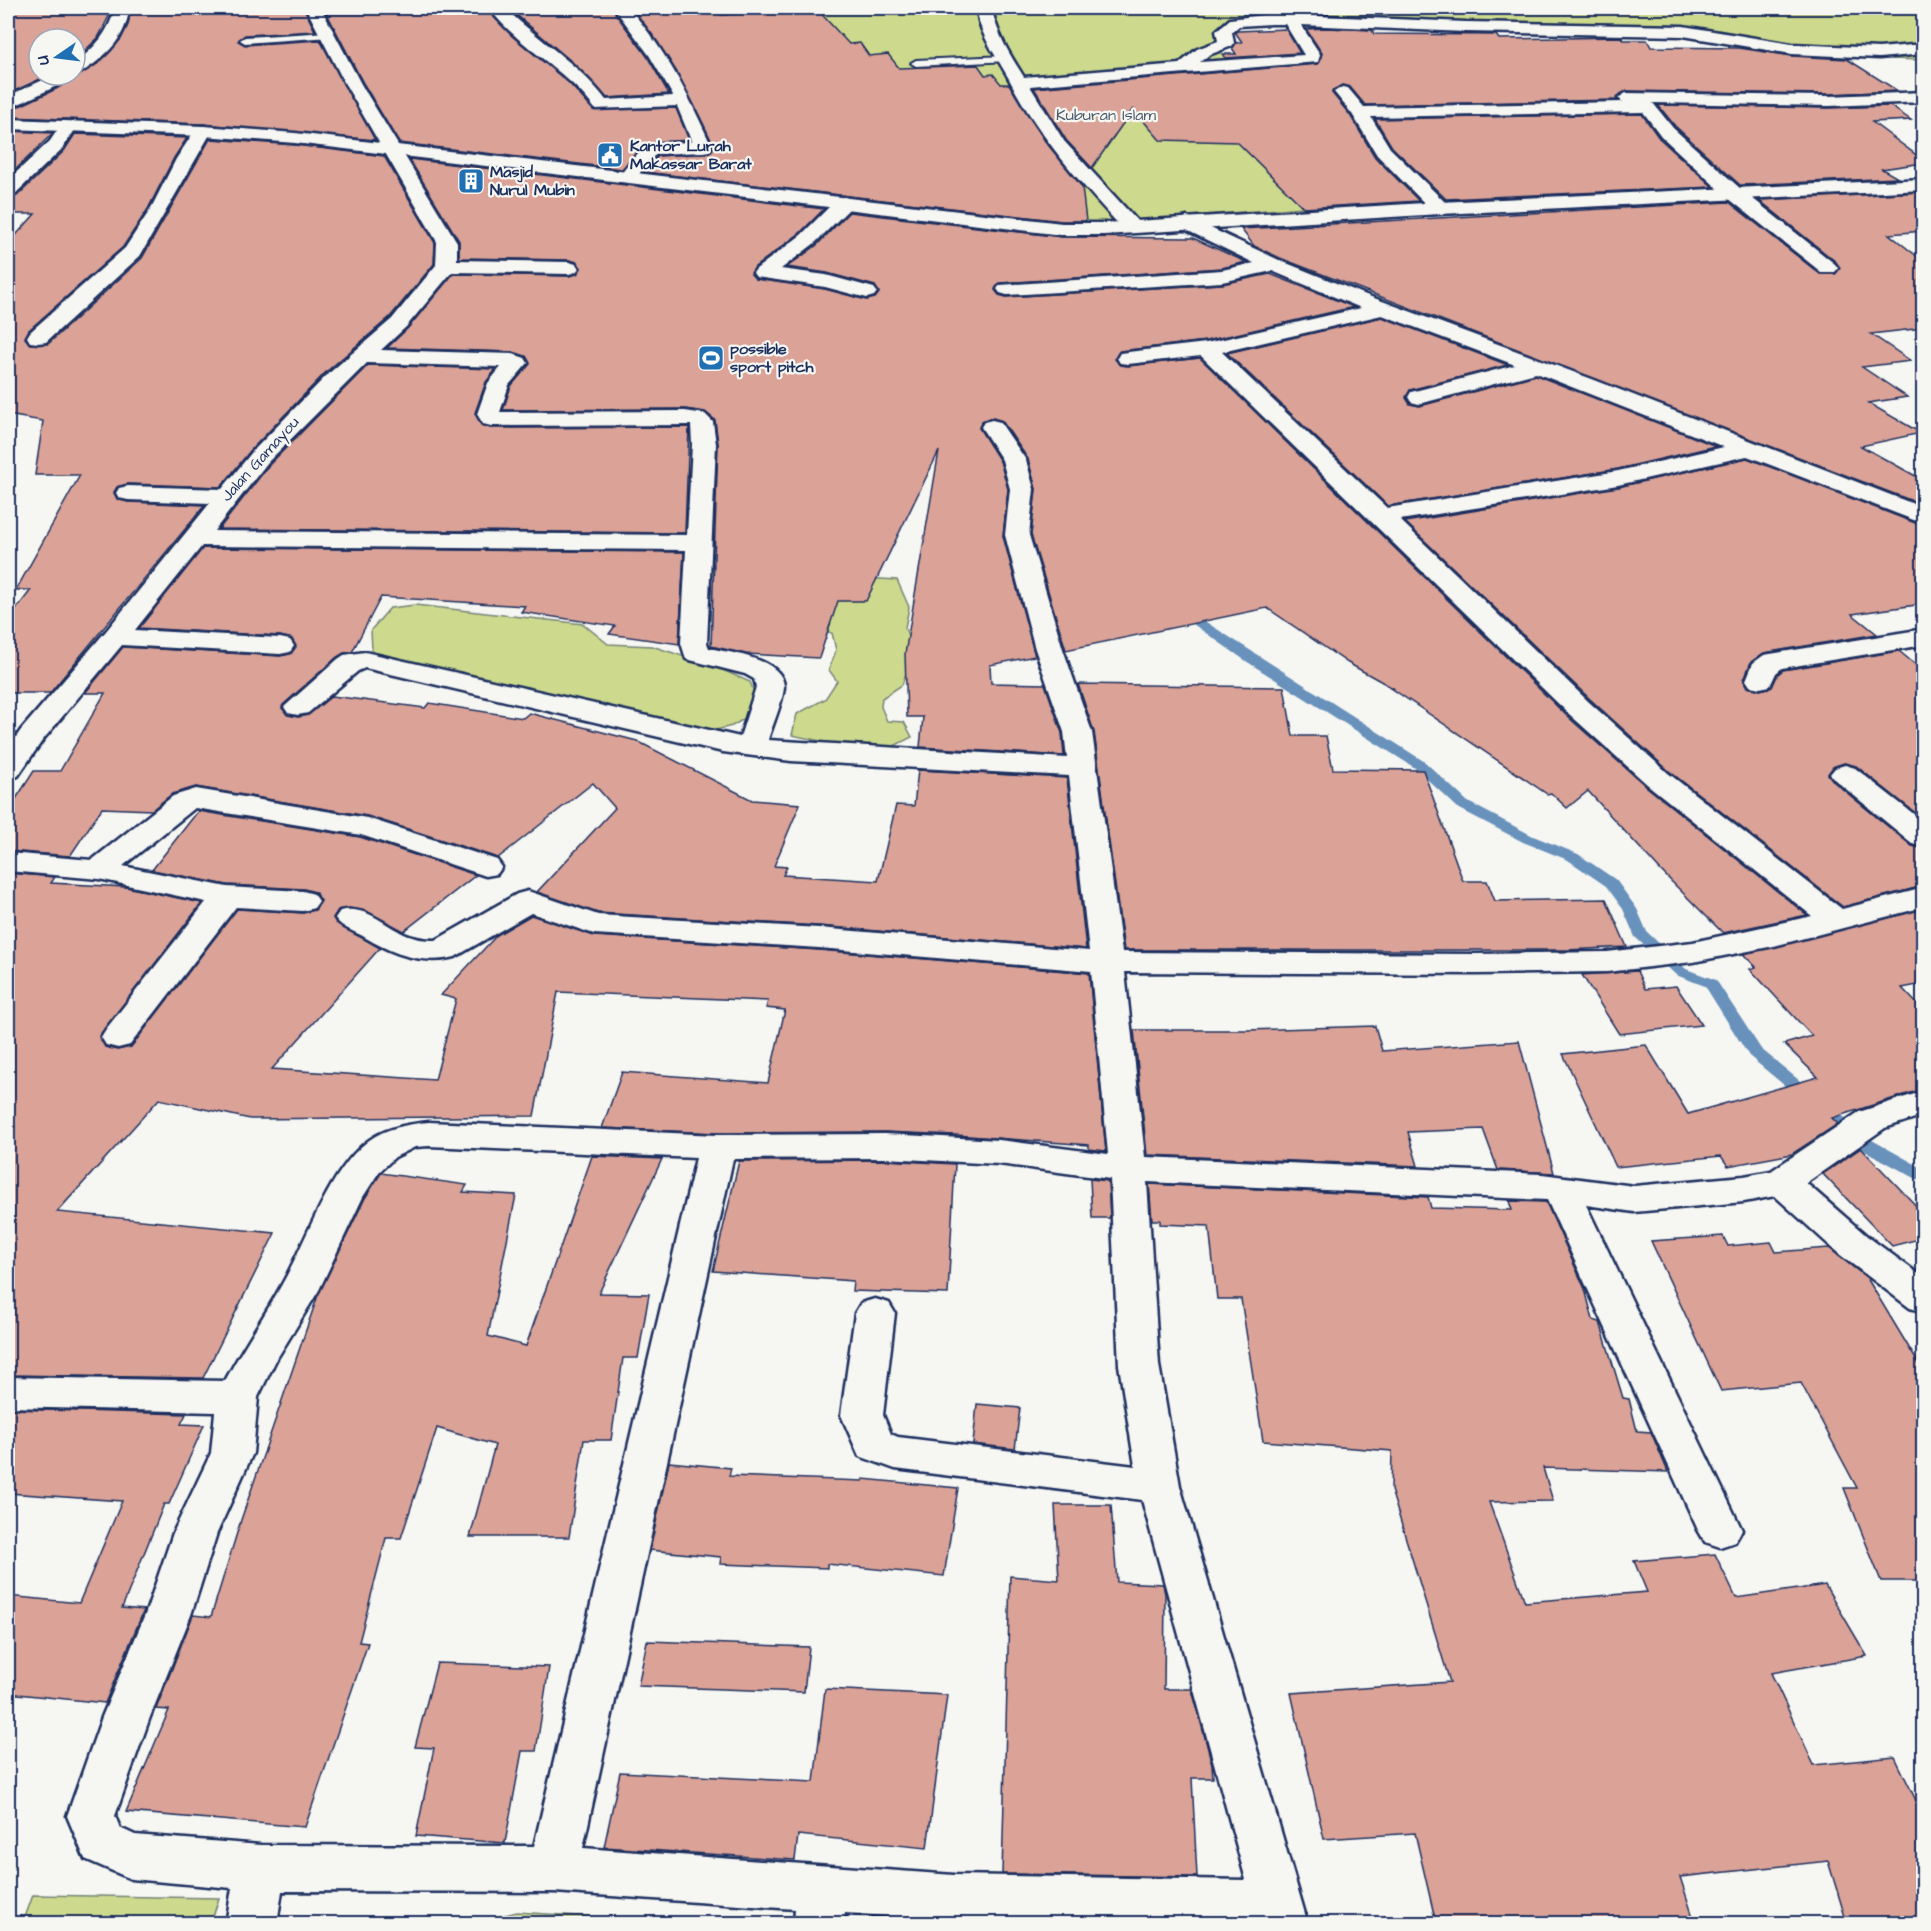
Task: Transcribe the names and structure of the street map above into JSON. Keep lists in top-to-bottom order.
{
  "streets": {
    "street": ["Jalan Gamayou"]
  },
  "parks": ["Kuburan Islam"],
  "places": {
    "public building": ["Kantor Lurah Makassar Barat"],
    "building": ["Masjid Nurul Mubin"],
    "sports": ["possible sport pitch"]
  },
  "north": "left"
}
